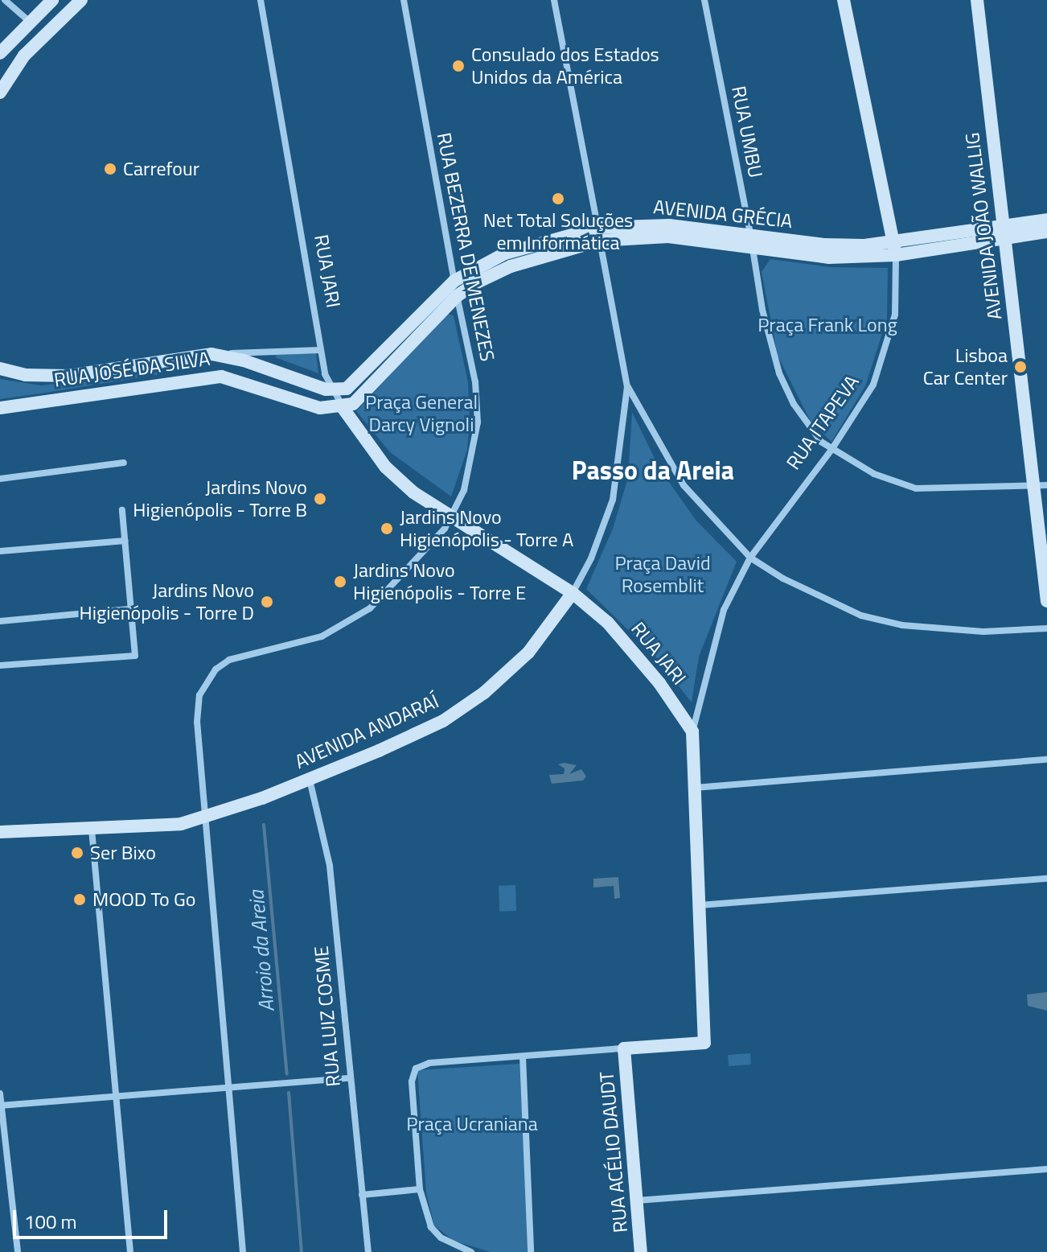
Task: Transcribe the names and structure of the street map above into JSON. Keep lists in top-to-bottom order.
{
  "streets": {
    "main road": [
      "AVENIDA GRÉCIA",
      "AVENIDA JOÃO WALLIG",
      "RUA JARI",
      "RUA JOSÉ DA SILVA",
      "RUA ITAPEVA",
      "AVENIDA ANDARAÍ",
      "RUA ACÉLIO DAUDT"
    ],
    "street": ["RUA UMBU", "RUA BEZERRA DE MENEZES", "RUA LUIZ COSME"]
  },
  "crossings": [
    ["RUA UMBU", "AVENIDA GRÉCIA"],
    ["RUA UMBU", "AVENIDA JOÃO WALLIG"],
    ["RUA UMBU", "RUA ITAPEVA"],
    ["AVENIDA GRÉCIA", "AVENIDA JOÃO WALLIG"],
    ["AVENIDA GRÉCIA", "RUA BEZERRA DE MENEZES"],
    ["AVENIDA GRÉCIA", "RUA JARI"],
    ["AVENIDA GRÉCIA", "RUA JOSÉ DA SILVA"],
    ["AVENIDA GRÉCIA", "RUA ITAPEVA"],
    ["AVENIDA GRÉCIA", "AVENIDA ANDARAÍ"],
    ["RUA BEZERRA DE MENEZES", "RUA JARI"],
    ["RUA BEZERRA DE MENEZES", "AVENIDA ANDARAÍ"],
    ["RUA JARI", "RUA JOSÉ DA SILVA"],
    ["RUA JARI", "RUA ITAPEVA"],
    ["RUA JARI", "AVENIDA ANDARAÍ"],
    ["AVENIDA ANDARAÍ", "RUA LUIZ COSME"]
  ],
  "districts": ["Passo da Areia"],
  "water": ["Arroio da Areia"],
  "parks": [
    "Praça Frank Long",
    "Praça General Darcy Vignoli",
    "Praça David Rosemblit",
    "Praça Ucraniana"
  ],
  "places": [
    "Consulado dos Estados Unidos da América",
    "Carrefour",
    "Net Total Soluções em Informática",
    "Lisboa Car Center",
    "Jardins Novo Higienópolis - Torre B",
    "Jardins Novo Higienópolis - Torre A",
    "Jardins Novo Higienópolis - Torre E",
    "Jardins Novo Higienópolis - Torre D",
    "Ser Bixo",
    "MOOD To Go"
  ],
  "scale_bar": "100 m"
}
